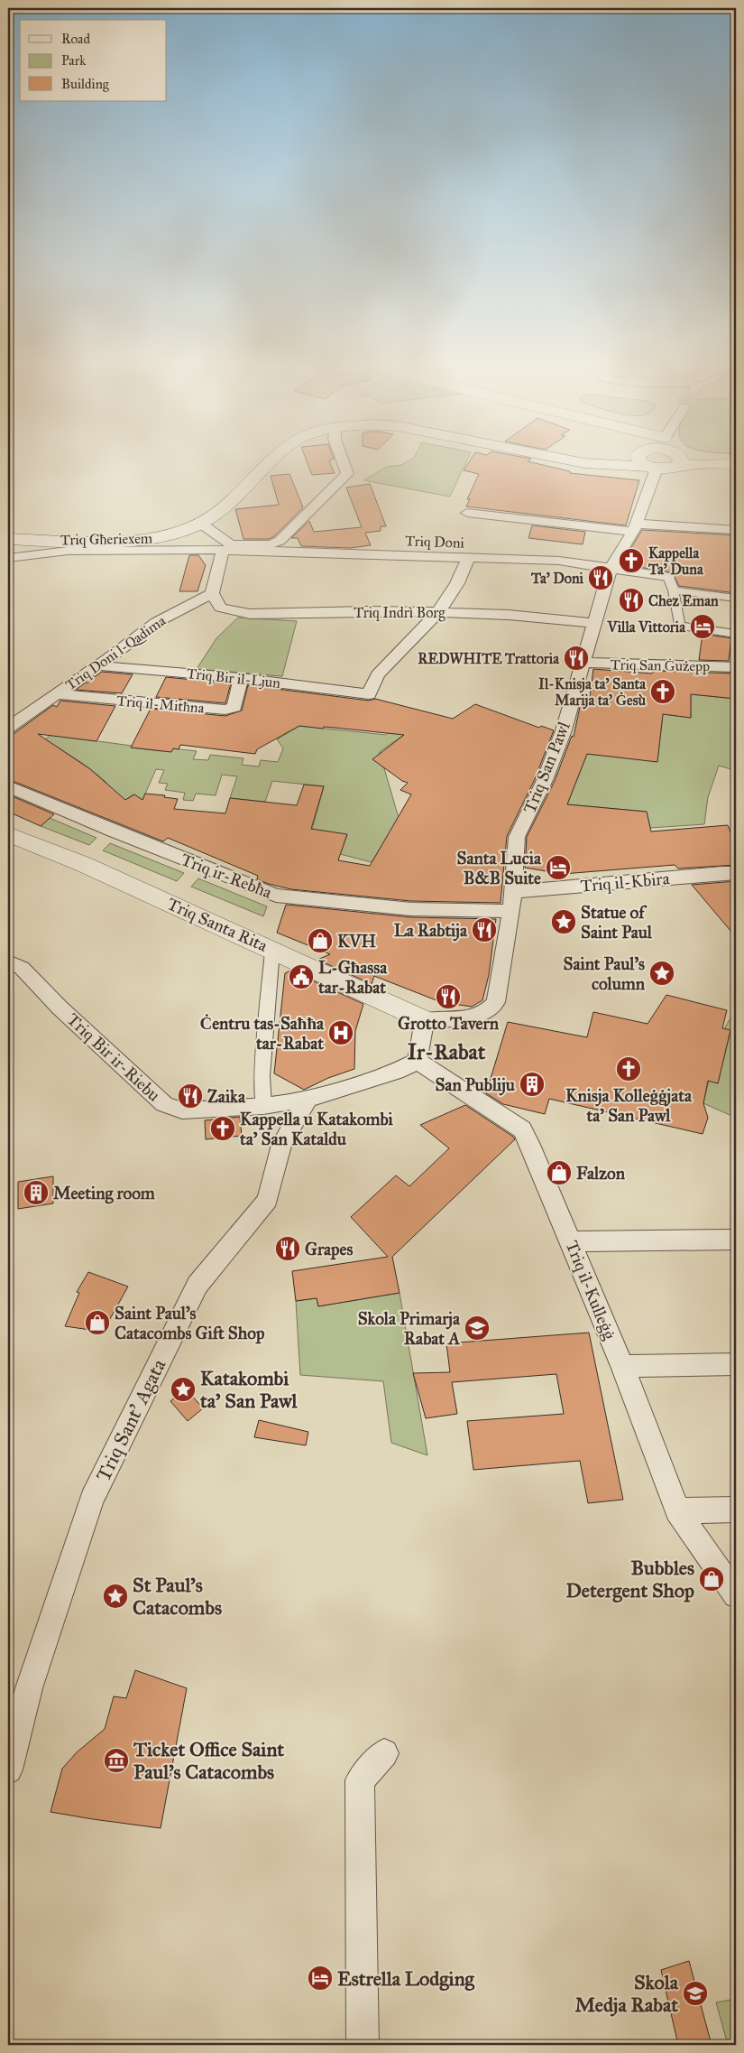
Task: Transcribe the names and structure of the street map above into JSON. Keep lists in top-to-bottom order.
{
  "streets": {
    "main road": ["Triq Għeriexem", "Triq Santa Rita"],
    "street": [
      "Triq Doni",
      "Triq Indrì Borg",
      "Triq Doni l-Qadima",
      "Triq San Ġużepp",
      "Triq Bir il-Ljun",
      "Triq il-Mitħna",
      "Triq San Pawl",
      "Triq ir-Rebħa",
      "Triq il-Kbira",
      "Triq Bir ir-Riebu",
      "Triq il-Kulleġġ",
      "Triq Sant' Agata"
    ]
  },
  "crossings": [
    ["Triq Għeriexem", "Triq Doni"],
    ["Triq Doni", "Triq San Pawl"],
    ["Triq Indrì Borg", "Triq Doni l-Qadima"],
    ["Triq Indrì Borg", "Triq Bir il-Ljun"],
    ["Triq Indrì Borg", "Triq San Pawl"],
    ["Triq Doni l-Qadima", "Triq Bir il-Ljun"],
    ["Triq Doni l-Qadima", "Triq il-Mitħna"],
    ["Triq San Ġużepp", "Triq San Pawl"],
    ["Triq Bir il-Ljun", "Triq il-Mitħna"],
    ["Triq San Pawl", "Triq ir-Rebħa"],
    ["Triq San Pawl", "Triq il-Kbira"],
    ["Triq San Pawl", "Triq Santa Rita"],
    ["Triq Bir ir-Riebu", "Triq il-Kulleġġ"],
    ["Triq Bir ir-Riebu", "Triq Sant' Agata"]
  ],
  "districts": ["Ir-Rabat"],
  "places": {
    "church": [
      "Kappella Ta' Duna",
      "Il-Knisja ta' Santa Marija ta' Ġesù",
      "Knisja Kolleġġjata ta' San Pawl",
      "Kappella u Katakombi ta' San Kataldu"
    ],
    "restaurant": [
      "Ta’ Doni",
      "Chez Eman",
      "REDWHITE Trattoria",
      "La Rabtija",
      "Grotto Tavern",
      "Zaika",
      "Grapes"
    ],
    "hotel": ["Villa Vittoria", "Santa Lucia B&B Suite", "Estrella Lodging"],
    "place": [
      "Statue of Saint Paul",
      "Saint Paul's column",
      "Katakombi ta' San Pawl",
      "St Paul's Catacombs"
    ],
    "shop": [
      "KVH",
      "Falzon",
      "Saint Paul's Catacombs Gift Shop",
      "Bubbles Detergent Shop"
    ],
    "public building": ["L-Għassa tar-Rabat"],
    "hospital": ["Ċentru tas-Saħħa tar-Rabat"],
    "building": ["San Publiju", "Meeting room"],
    "school or university": ["Skola Primarja Rabat A", "Skola Medja Rabat"],
    "museum": ["Ticket Office Saint Paul's Catacombs"]
  },
  "legend": ["Road", "Park", "Building"]
}
